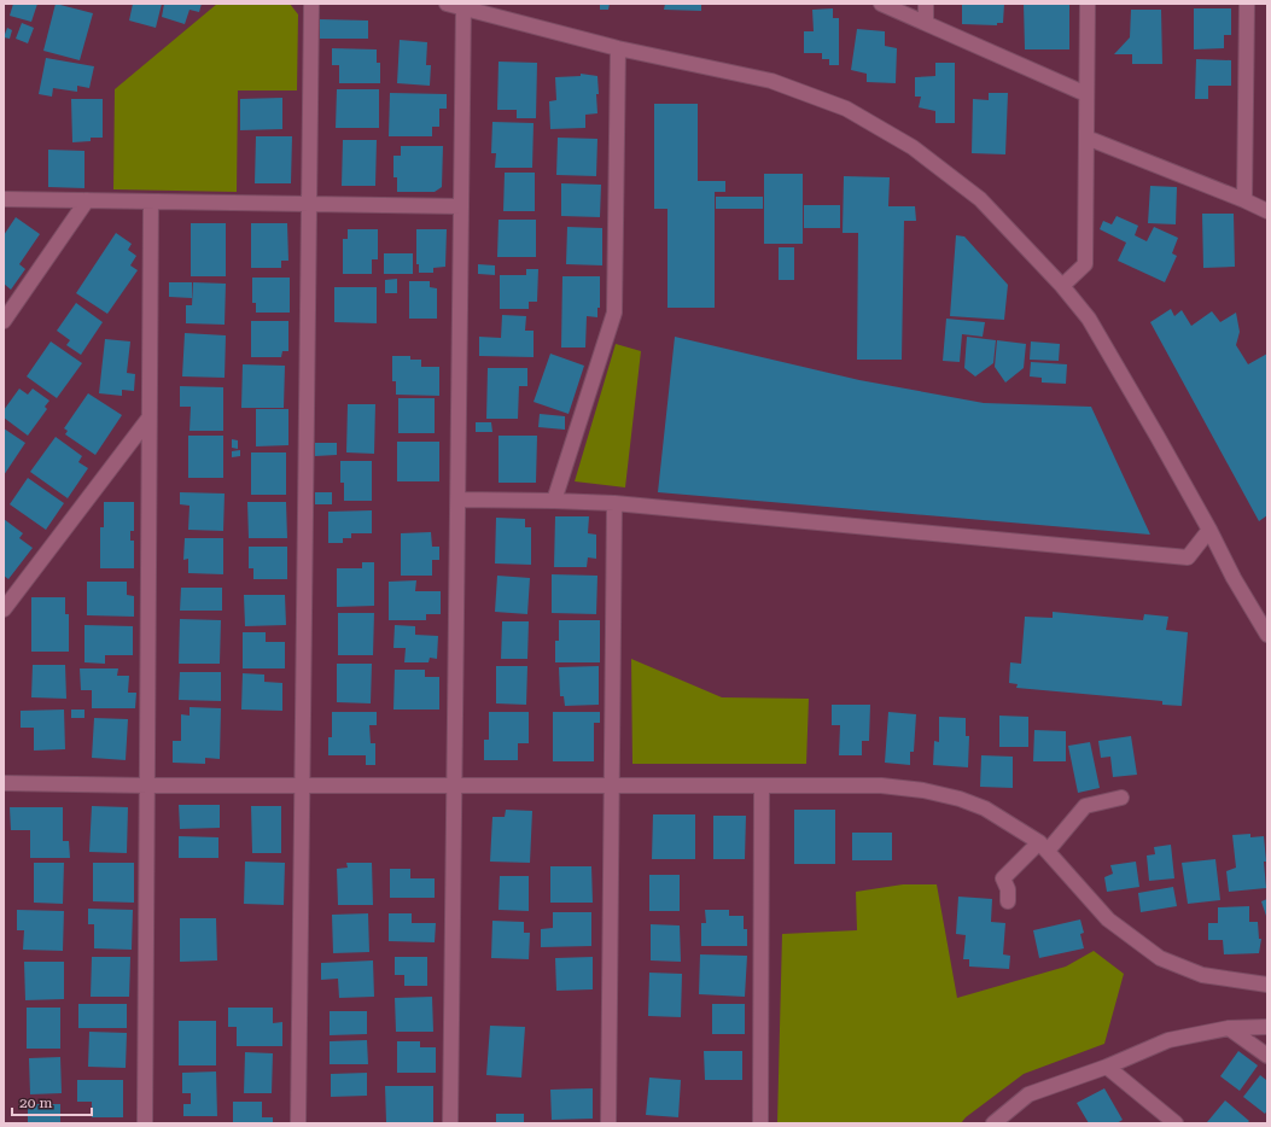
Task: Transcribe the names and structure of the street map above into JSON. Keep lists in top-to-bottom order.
{
  "scale_bar": "20 m"
}
